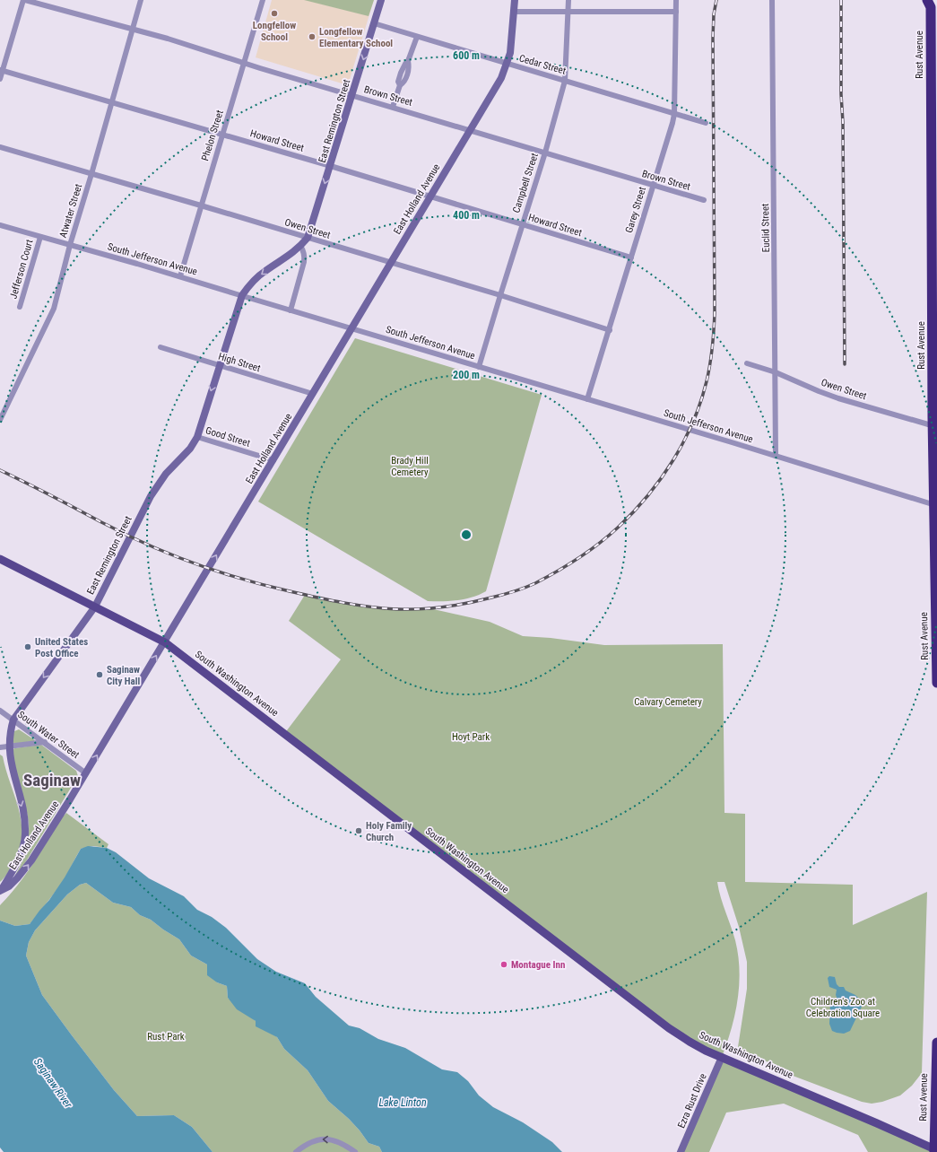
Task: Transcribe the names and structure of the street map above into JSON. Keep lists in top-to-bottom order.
{
  "streets": {
    "highway": ["Rust Avenue"],
    "main road": [
      "East Remington Street",
      "East Holland Avenue",
      "South Washington Avenue",
      "Ezra Rust Drive"
    ],
    "street": [
      "Cedar Street",
      "Brown Street",
      "Phelon Street",
      "Howard Street",
      "Campbell Street",
      "Garey Street",
      "Atwater Street",
      "Euclid Street",
      "Owen Street",
      "South Jefferson Avenue",
      "Jefferson Court",
      "High Street",
      "Good Street",
      "South Water Street"
    ]
  },
  "crossings": [
    ["Rust Avenue", "Owen Street"],
    ["Rust Avenue", "South Jefferson Avenue"],
    ["Rust Avenue", "South Washington Avenue"],
    ["Cedar Street", "East Remington Street"],
    ["Cedar Street", "Campbell Street"],
    ["Cedar Street", "East Holland Avenue"],
    ["Cedar Street", "Garey Street"],
    ["Brown Street", "East Remington Street"],
    ["Brown Street", "Phelon Street"],
    ["Brown Street", "Campbell Street"],
    ["Brown Street", "East Holland Avenue"],
    ["Brown Street", "Garey Street"],
    ["Brown Street", "Atwater Street"],
    ["East Remington Street", "Howard Street"],
    ["East Remington Street", "East Holland Avenue"],
    ["East Remington Street", "Owen Street"],
    ["East Remington Street", "South Jefferson Avenue"],
    ["East Remington Street", "High Street"],
    ["East Remington Street", "Good Street"],
    ["East Remington Street", "South Washington Avenue"],
    ["East Remington Street", "South Water Street"],
    ["Phelon Street", "Howard Street"],
    ["Phelon Street", "Owen Street"],
    ["Phelon Street", "South Jefferson Avenue"],
    ["Howard Street", "Campbell Street"],
    ["Howard Street", "East Holland Avenue"],
    ["Howard Street", "Garey Street"],
    ["Howard Street", "Atwater Street"],
    ["Campbell Street", "Owen Street"],
    ["Campbell Street", "South Jefferson Avenue"],
    ["East Holland Avenue", "Owen Street"],
    ["East Holland Avenue", "South Jefferson Avenue"],
    ["East Holland Avenue", "High Street"],
    ["East Holland Avenue", "Good Street"],
    ["East Holland Avenue", "South Washington Avenue"],
    ["East Holland Avenue", "South Water Street"],
    ["Garey Street", "Owen Street"],
    ["Garey Street", "South Jefferson Avenue"],
    ["Atwater Street", "Owen Street"],
    ["Atwater Street", "South Jefferson Avenue"],
    ["Euclid Street", "Owen Street"],
    ["Euclid Street", "South Jefferson Avenue"],
    ["South Jefferson Avenue", "Jefferson Court"],
    ["South Washington Avenue", "Ezra Rust Drive"]
  ],
  "one_way": ["East Remington Street", "East Holland Avenue"],
  "districts": ["Saginaw"],
  "water": ["Saginaw River", "Lake Linton"],
  "parks": [
    "Brady Hill Cemetery",
    "Calvary Cemetery",
    "Hoyt Park",
    "Children's Zoo at Celebration Square",
    "Rust Park"
  ],
  "places": [
    "Longfellow School",
    "Longfellow Elementary School",
    "United States Post Office",
    "Saginaw City Hall",
    "Holy Family Church",
    "Montague Inn"
  ],
  "rings": ["600 m", "400 m", "200 m"]
}
